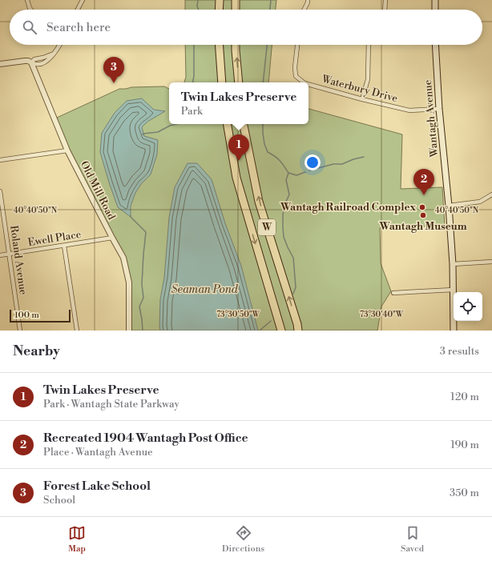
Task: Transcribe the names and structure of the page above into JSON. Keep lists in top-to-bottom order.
{
  "streets": {
    "highway": ["W"],
    "main road": ["Wantagh Avenue"],
    "street": [
      "Waterbury Drive",
      "Old Mill Road",
      "Ewell Place",
      "Roland Avenue"
    ]
  },
  "crossings": [
    ["Waterbury Drive", "Wantagh Avenue"],
    ["Old Mill Road", "Ewell Place"],
    ["Ewell Place", "Roland Avenue"]
  ],
  "water": ["Seaman Pond"],
  "places": ["Wantagh Railroad Complex", "Wantagh Museum"],
  "scale_bar": "100 m",
  "page": {
    "search": "Search here",
    "pins": ["3", "1", "2"],
    "popup": ["Twin Lakes Preserve", "Park"],
    "scale": "100 m",
    "heading": ["Nearby", "3 results"],
    "list": [
      {
        "mark": "1",
        "name": "Twin Lakes Preserve",
        "note": "Park · Wantagh State Parkway",
        "value": "120 m"
      },
      {
        "mark": "2",
        "name": "Recreated 1904 Wantagh Post Office",
        "note": "Place · Wantagh Avenue",
        "value": "190 m"
      },
      {
        "mark": "3",
        "name": "Forest Lake School",
        "note": "School",
        "value": "350 m"
      }
    ],
    "nav": ["Map", "Directions", "Saved"]
  },
  "coordinates": ["40°40'50\"N", "73°30'50\"W", "73°30'40\"W"]
}
